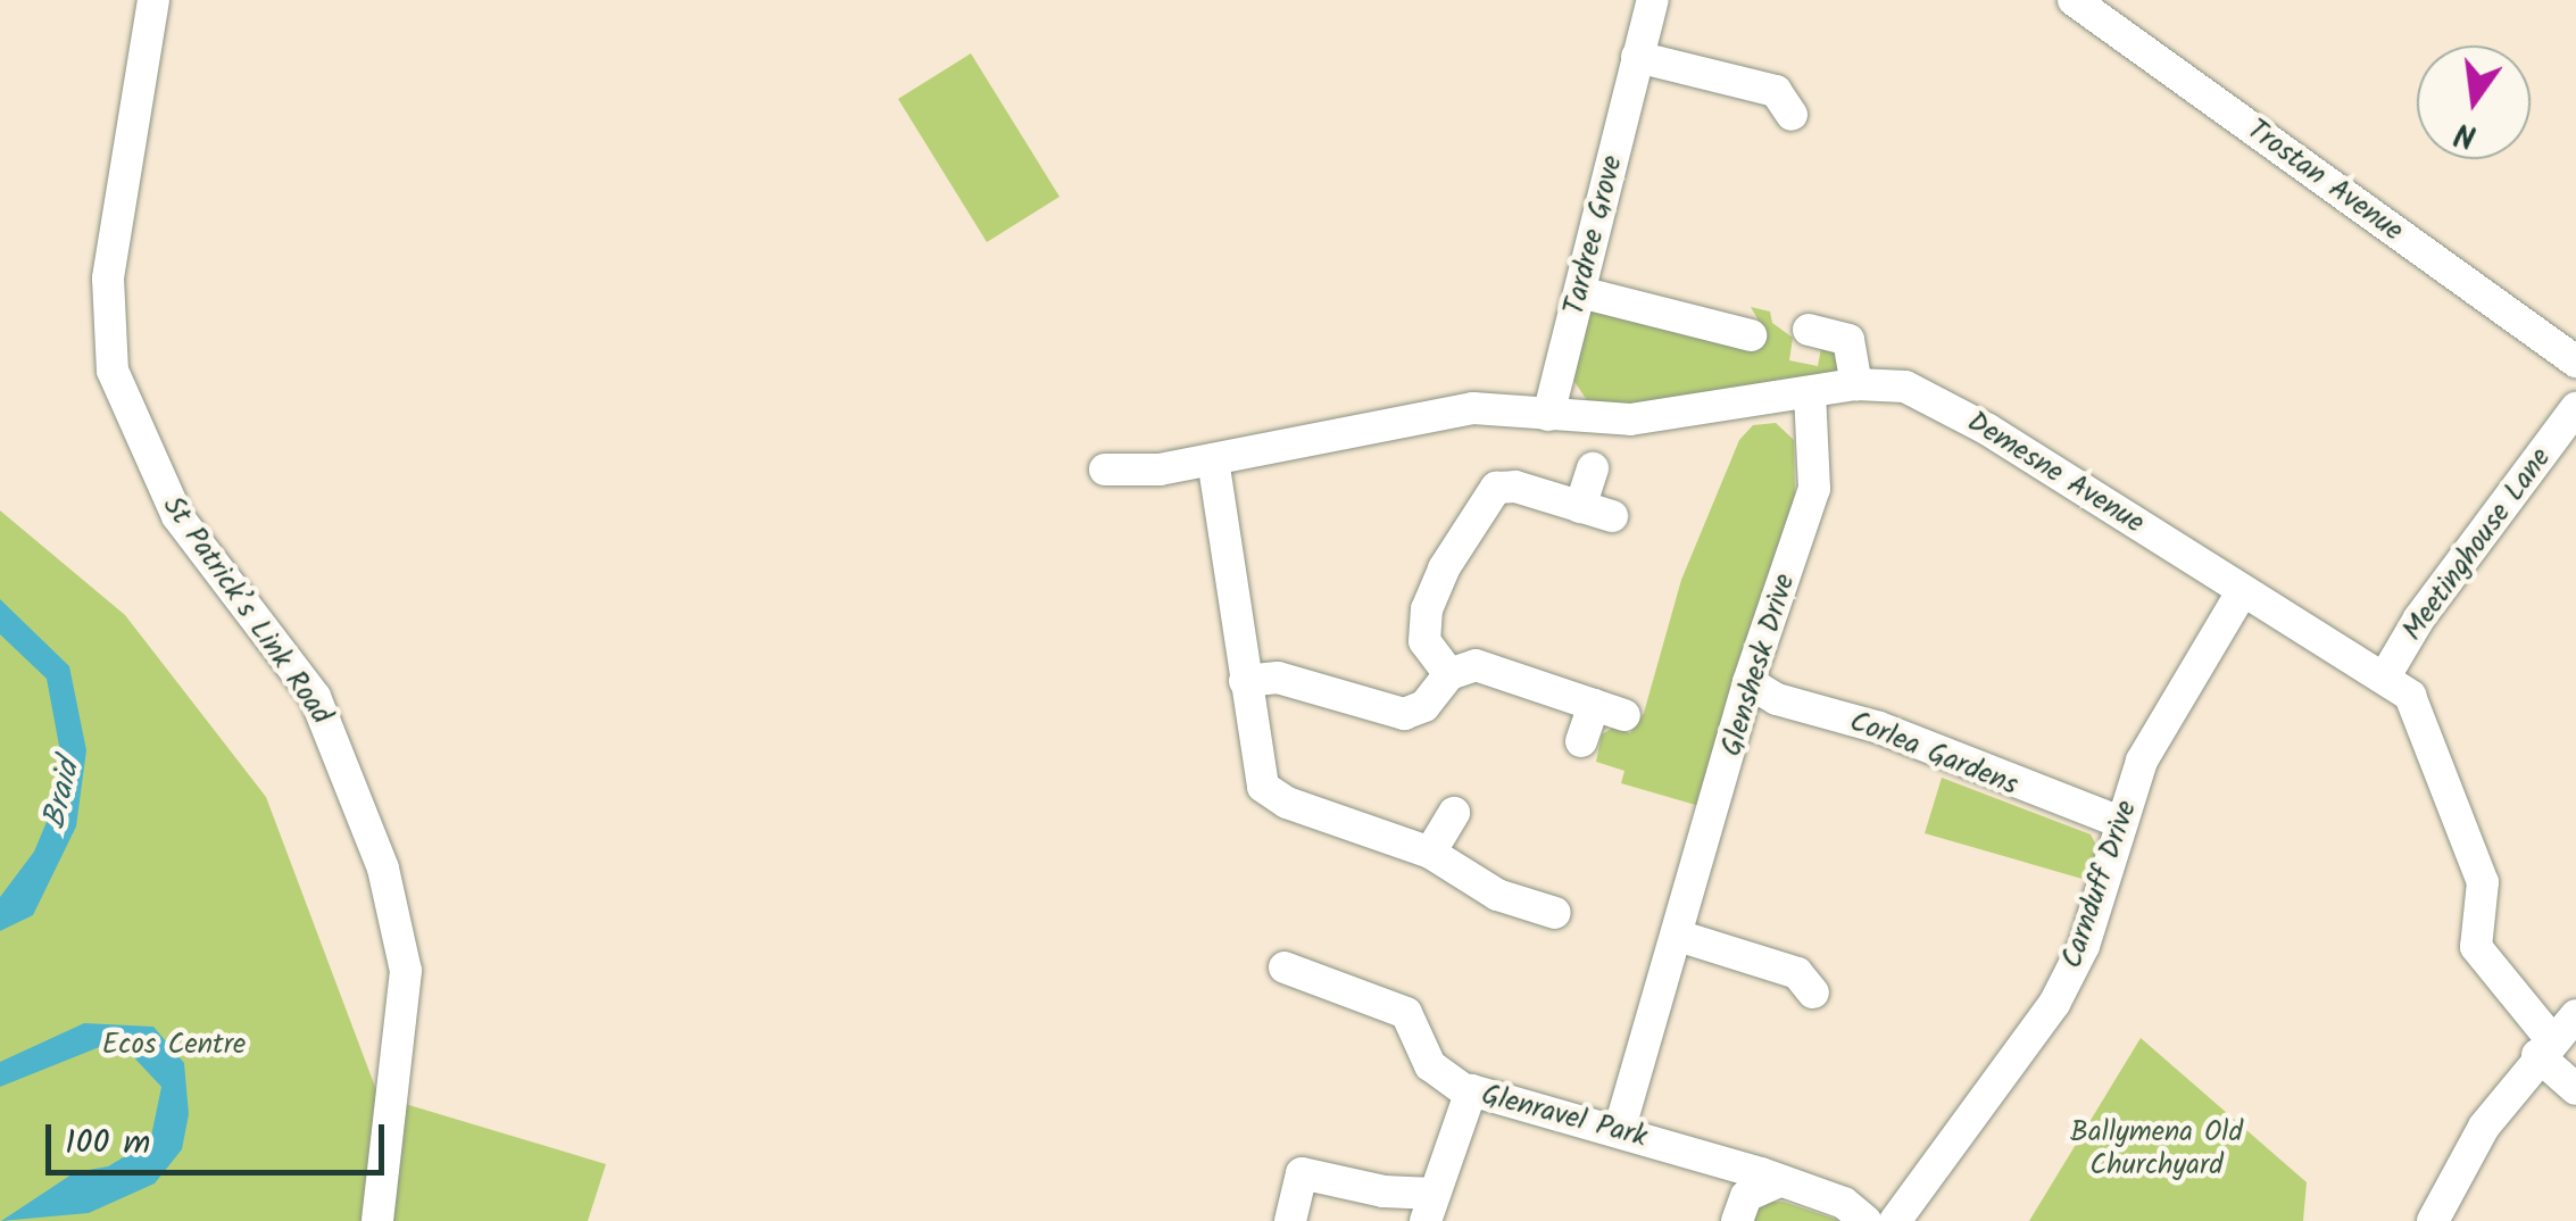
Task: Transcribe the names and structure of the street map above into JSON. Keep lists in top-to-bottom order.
{
  "streets": {
    "street": [
      "Trostan Avenue",
      "Tardree Grove",
      "Demesne Avenue",
      "Meetinghouse Lane",
      "St Patrick’s Link Road",
      "Glenshesk Drive",
      "Corlea Gardens",
      "Carnduff Drive",
      "Glenravel Park"
    ]
  },
  "crossings": [
    ["Tardree Grove", "Demesne Avenue"],
    ["Demesne Avenue", "Meetinghouse Lane"],
    ["Demesne Avenue", "Glenshesk Drive"],
    ["Demesne Avenue", "Carnduff Drive"],
    ["Glenshesk Drive", "Corlea Gardens"],
    ["Glenshesk Drive", "Glenravel Park"],
    ["Corlea Gardens", "Carnduff Drive"]
  ],
  "water": ["Braid"],
  "parks": ["Ecos Centre", "Ballymena Old Churchyard"],
  "scale_bar": "100 m",
  "north": "bottom"
}
